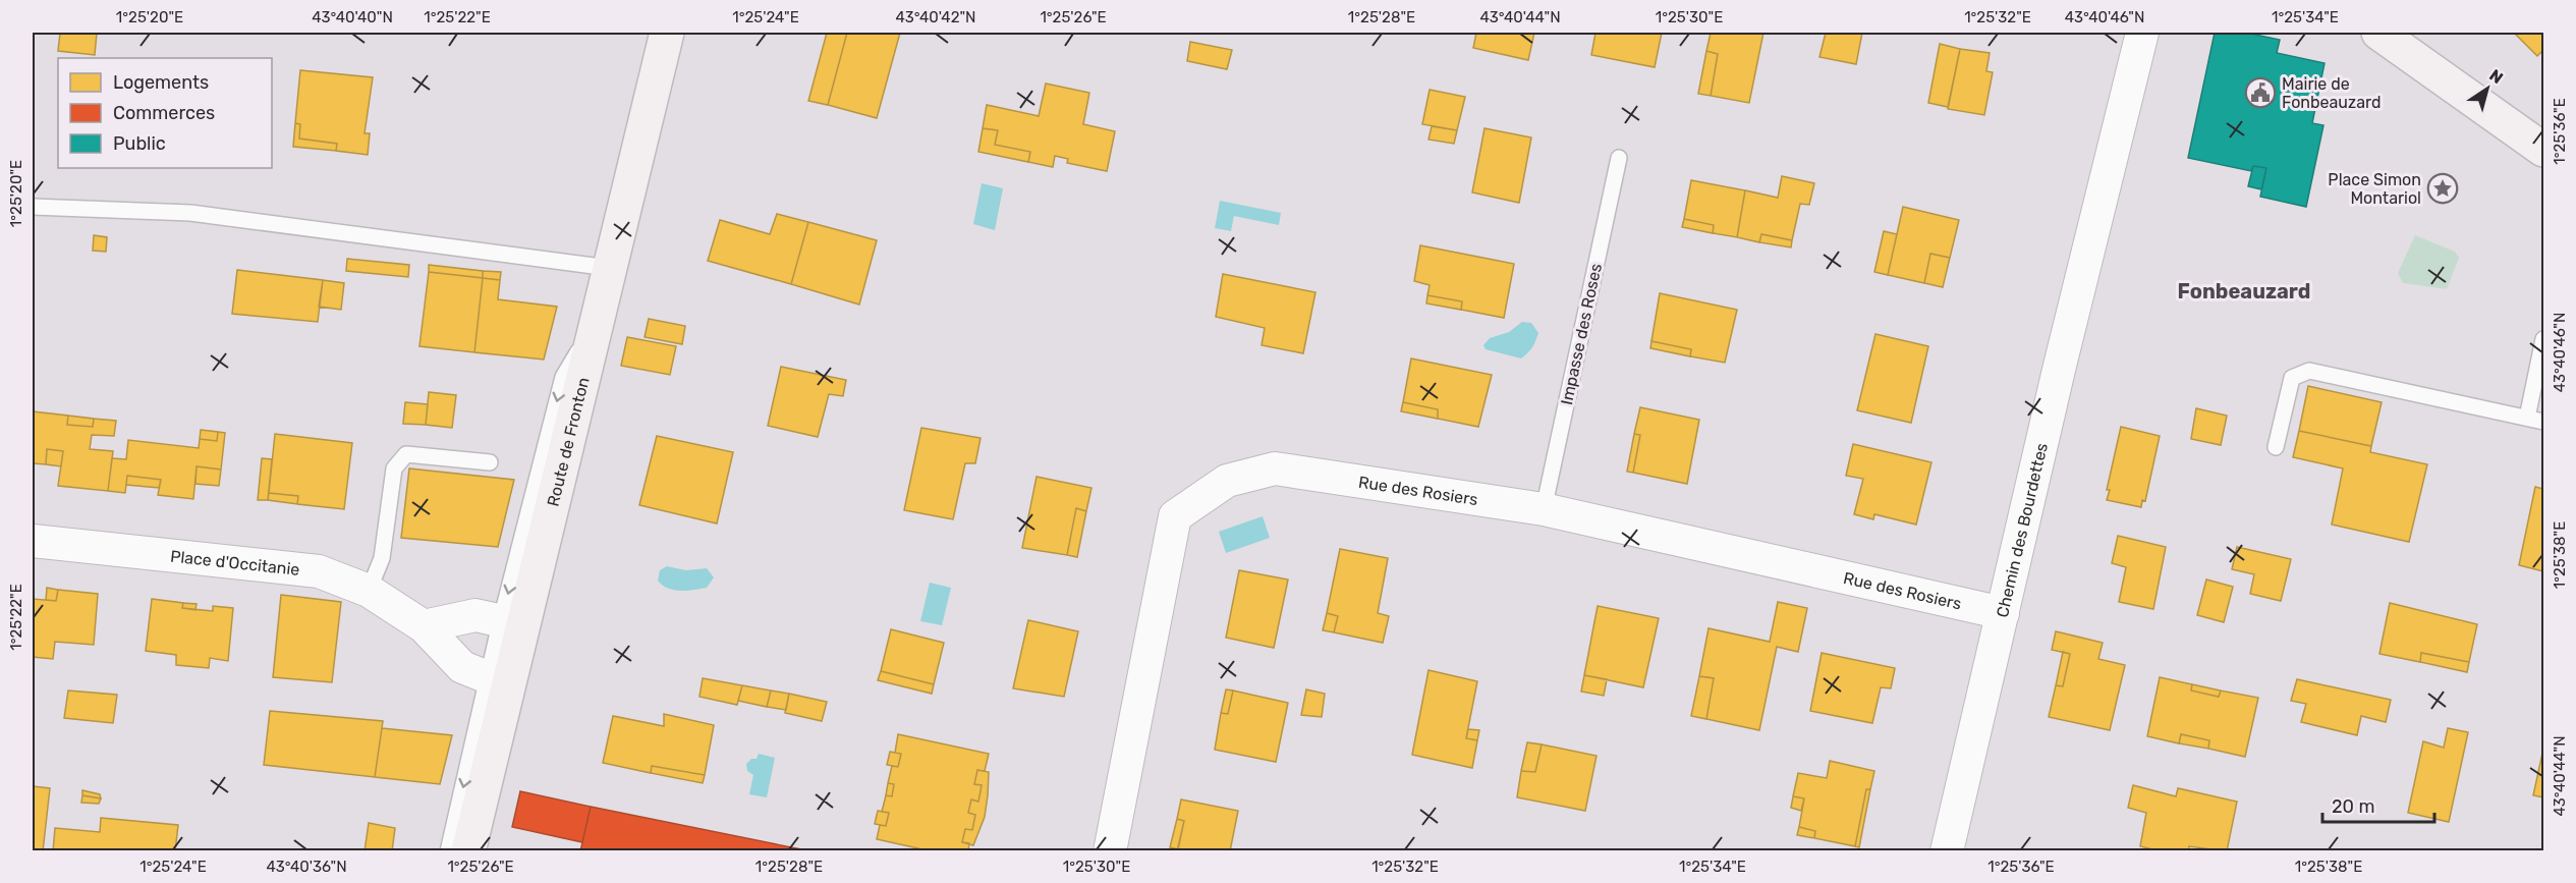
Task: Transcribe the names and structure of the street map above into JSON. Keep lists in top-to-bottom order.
{
  "streets": {
    "main road": ["Route de Fronton"],
    "street": ["Rue des Rosiers", "Chemin des Bourdettes", "Place d'Occitanie"],
    "lane": ["Impasse des Roses"]
  },
  "crossings": [
    ["Impasse des Roses", "Rue des Rosiers"],
    ["Route de Fronton", "Place d'Occitanie"],
    ["Rue des Rosiers", "Chemin des Bourdettes"]
  ],
  "districts": ["Fonbeauzard"],
  "places": {
    "public building": ["Mairie de Fonbeauzard"],
    "place": ["Place Simon Montariol"]
  },
  "legend": ["Logements", "Commerces", "Public"],
  "scale_bar": "20 m",
  "north": "top right",
  "coordinates": [
    "1°25'20\"E",
    "43°40'40\"N",
    "1°25'22\"E",
    "1°25'24\"E",
    "43°40'42\"N",
    "1°25'26\"E",
    "1°25'28\"E",
    "43°40'44\"N",
    "1°25'30\"E",
    "1°25'32\"E",
    "43°40'46\"N",
    "1°25'34\"E",
    "1°25'36\"E",
    "1°25'38\"E",
    "43°40'36\"N"
  ]
}
